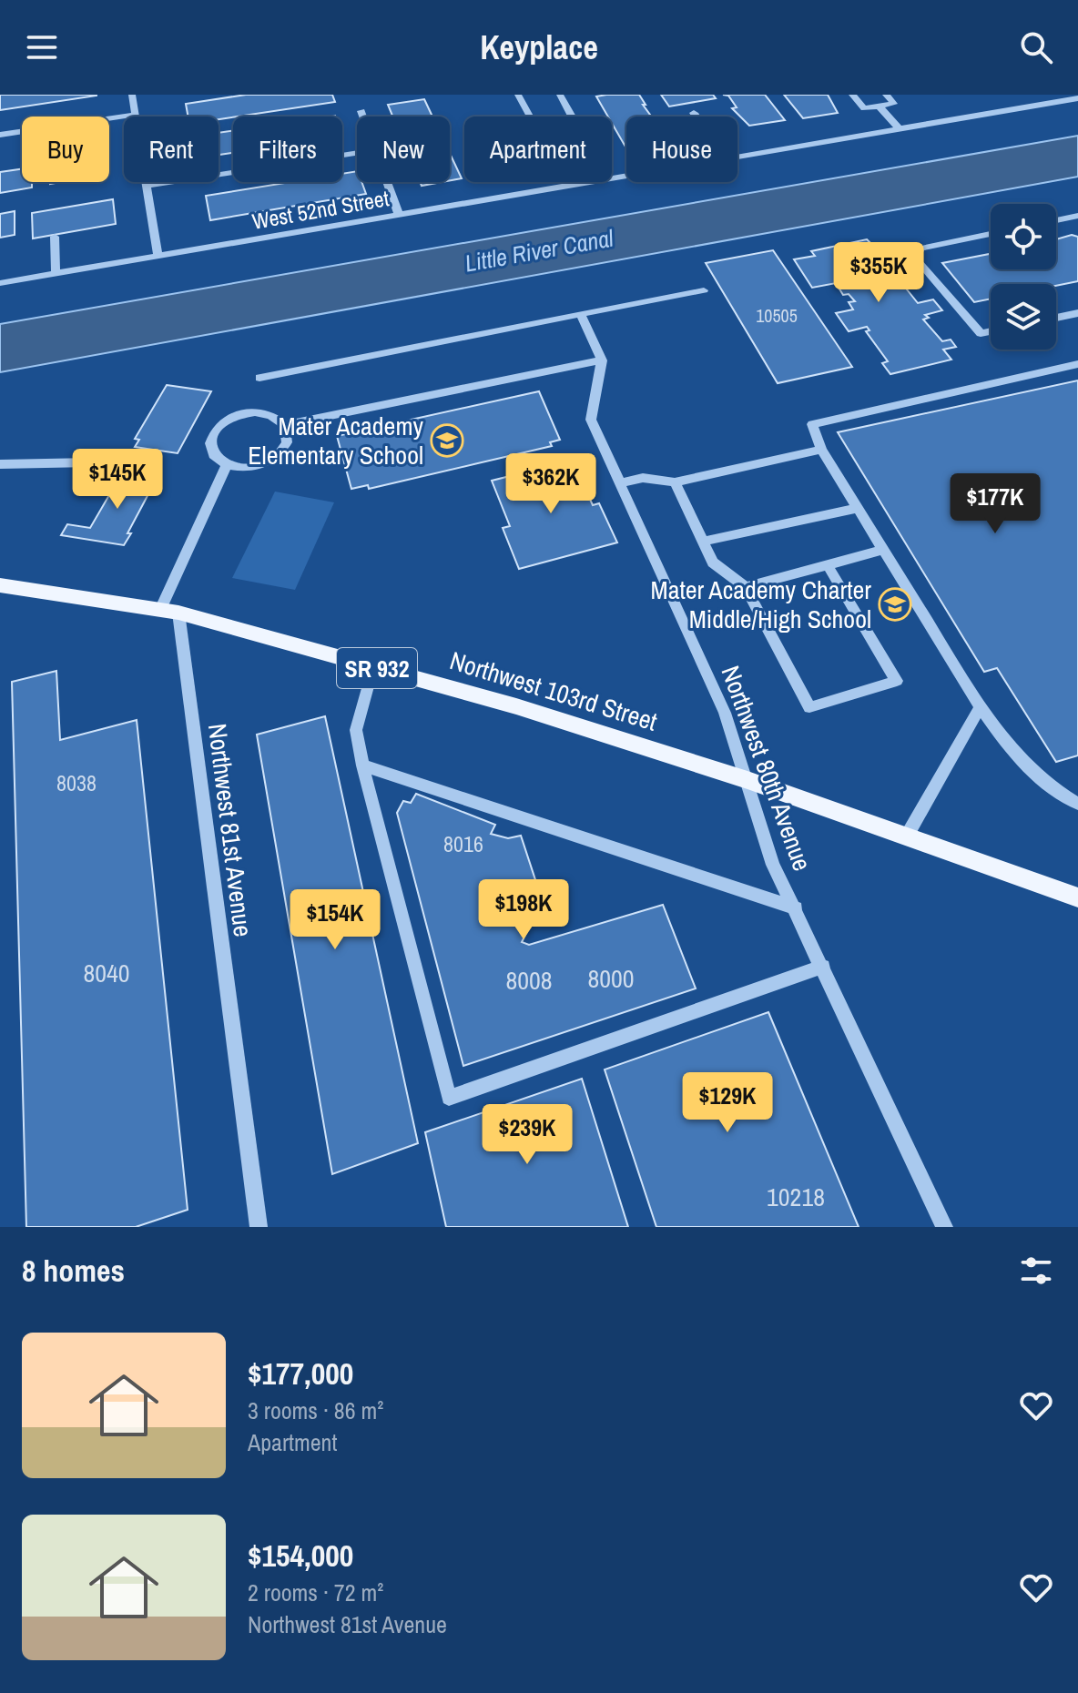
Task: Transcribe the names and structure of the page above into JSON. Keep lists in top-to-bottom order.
{
  "streets": {
    "main road": ["SR 932", "Northwest 103rd Street"],
    "street": ["West 52nd Street", "Northwest 80th Avenue", "Northwest 81st Avenue"]
  },
  "crossings": [
    ["Northwest 103rd Street", "Northwest 80th Avenue"],
    ["Northwest 103rd Street", "Northwest 81st Avenue"]
  ],
  "water": ["Little River Canal"],
  "places": {
    "school or university": ["Mater Academy Elementary School", "Mater Academy Charter Middle/High School"]
  },
  "house_numbers": [
    "10505",
    "8038",
    "8016",
    "8040",
    "8000",
    "8008",
    "10218"
  ],
  "page": {
    "header": "Keyplace",
    "chip": [
      "Buy",
      "Rent",
      "Filters",
      "New",
      "Apartment",
      "House"
    ],
    "price": [
      "$355K",
      "$145K",
      "$362K",
      "$177K",
      "$198K",
      "$154K",
      "$129K",
      "$239K"
    ],
    "heading": "8 homes",
    "list": [
      {
        "name": "$177,000",
        "note": "3 rooms · 86 m² · Apartment"
      },
      {
        "name": "$154,000",
        "note": "2 rooms · 72 m² · Northwest 81st Avenue"
      }
    ]
  }
}
